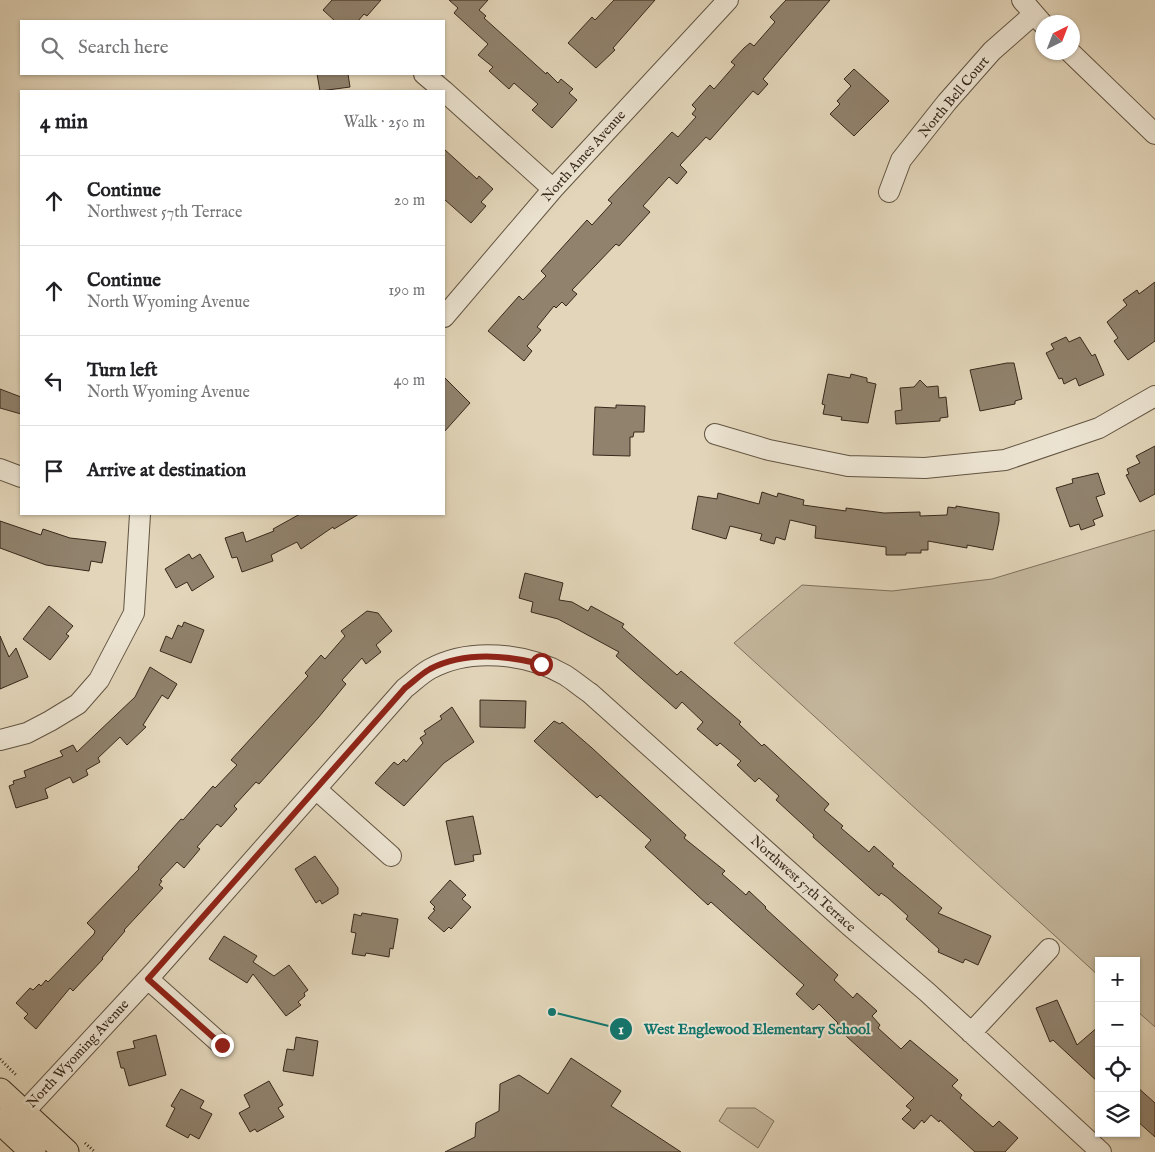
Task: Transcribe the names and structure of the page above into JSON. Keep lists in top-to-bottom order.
{
  "streets": {
    "street": [
      "North Bell Court",
      "North Ames Avenue",
      "Northwest 57th Terrace",
      "North Wyoming Avenue"
    ]
  },
  "crossings": [
    ["Northwest 57th Terrace", "North Wyoming Avenue"]
  ],
  "places": ["West Englewood Elementary School"],
  "north": "top right",
  "page": {
    "search": "Search here",
    "heading": ["4 min", "Walk · 250 m"],
    "list": [
      ["Continue", "Northwest 57th Terrace", "20 m"],
      ["Continue", "North Wyoming Avenue", "190 m"],
      ["Turn left", "North Wyoming Avenue", "40 m"],
      "Arrive at destination"
    ],
    "map_buttons": ["+", "−"]
  }
}
